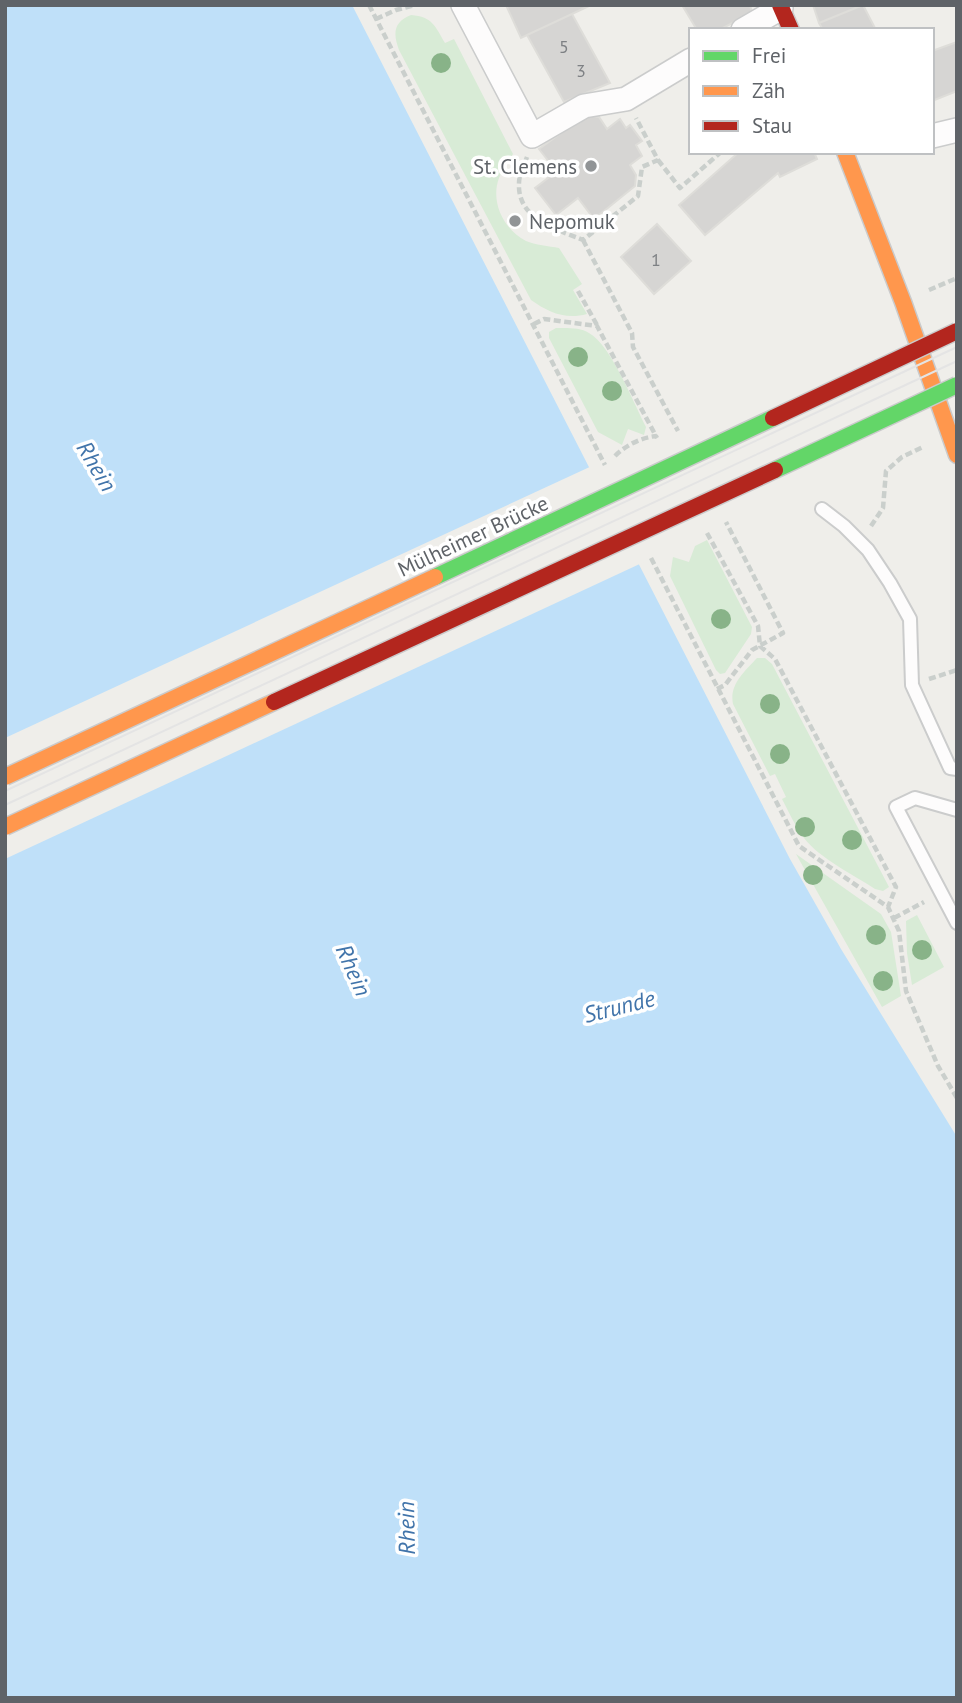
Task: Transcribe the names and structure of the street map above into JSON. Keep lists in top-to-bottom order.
{
  "streets": {
    "main road": ["Mülheimer Brücke"]
  },
  "water": ["Rhein", "Strunde"],
  "places": ["St. Clemens", "Nepomuk"],
  "house_numbers": ["5", "3", "1"],
  "legend": ["Frei", "Zäh", "Stau"]
}
